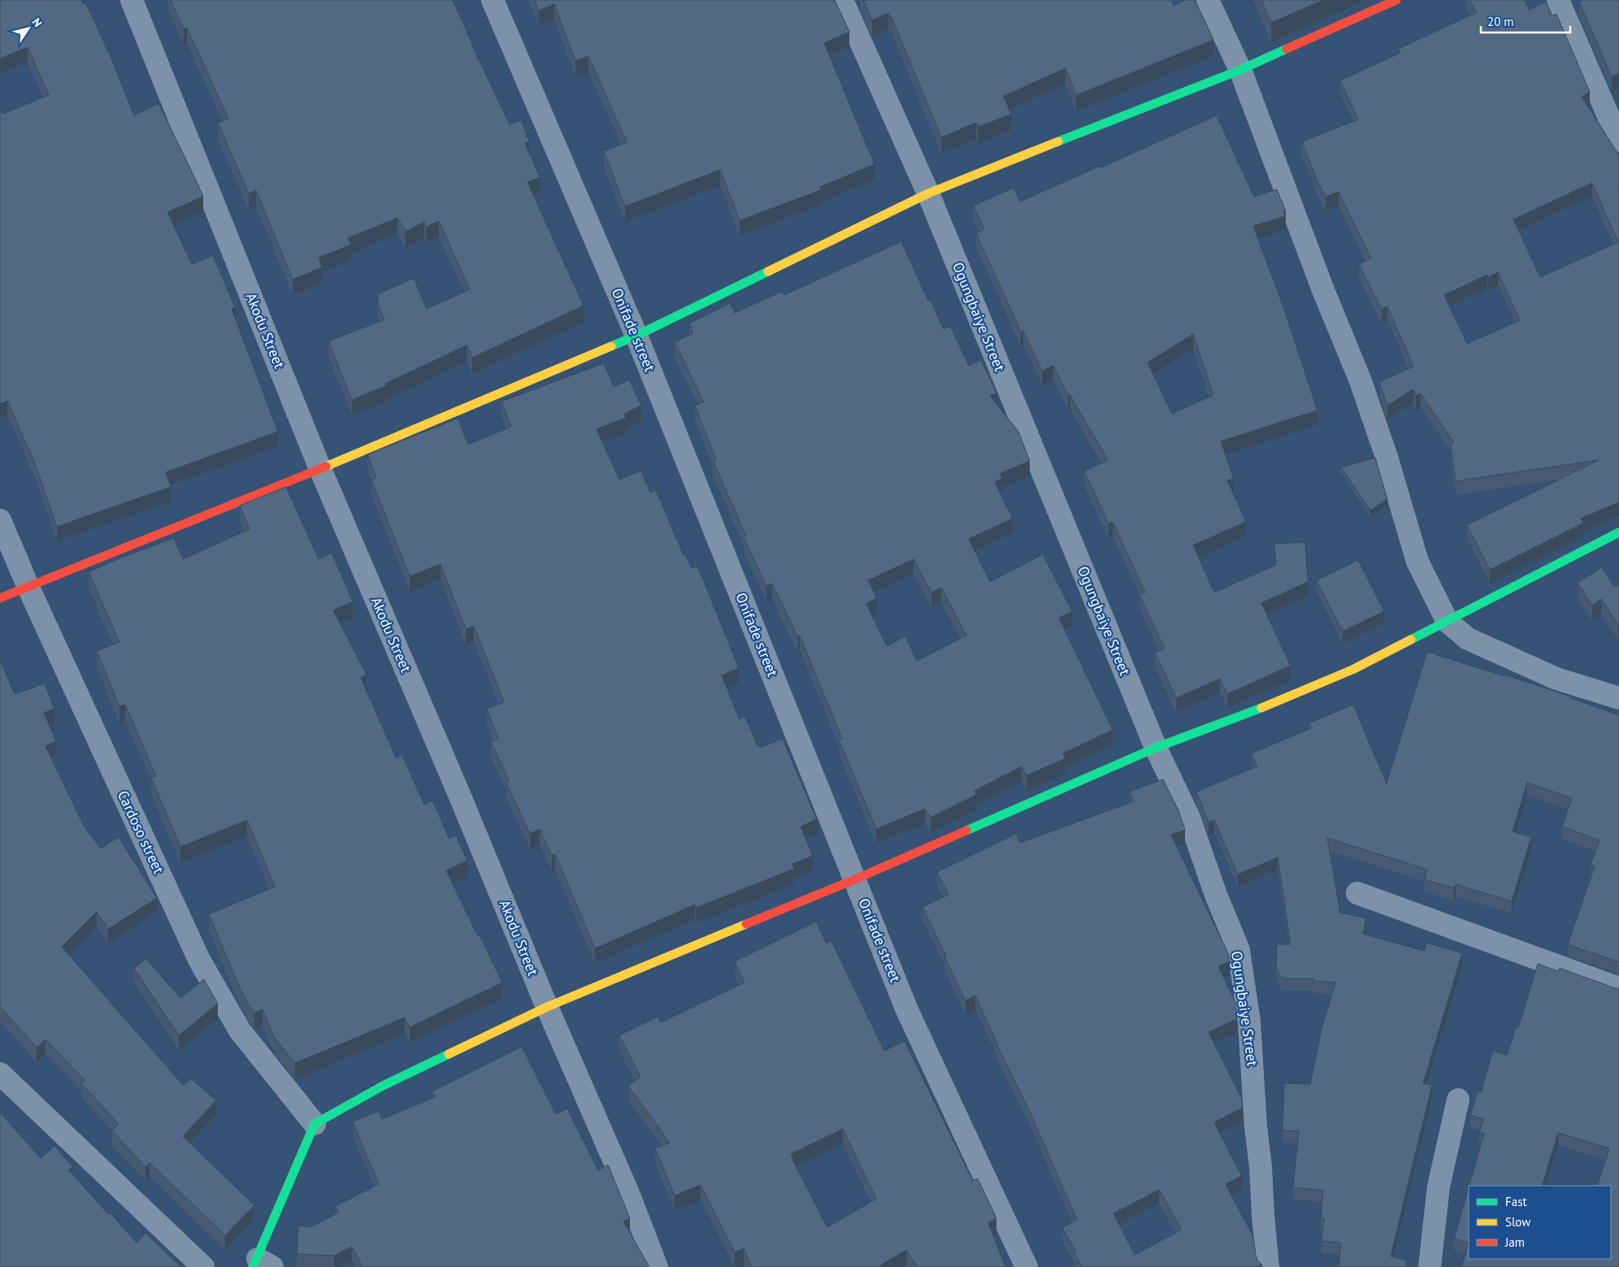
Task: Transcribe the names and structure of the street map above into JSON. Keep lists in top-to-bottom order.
{
  "streets": {
    "street": [
      "Ogungbaiye Street",
      "Onifade street",
      "Akodu Street",
      "Cardoso street"
    ]
  },
  "legend": ["Fast", "Slow", "Jam"],
  "scale_bar": "20 m",
  "north": "top right"
}
